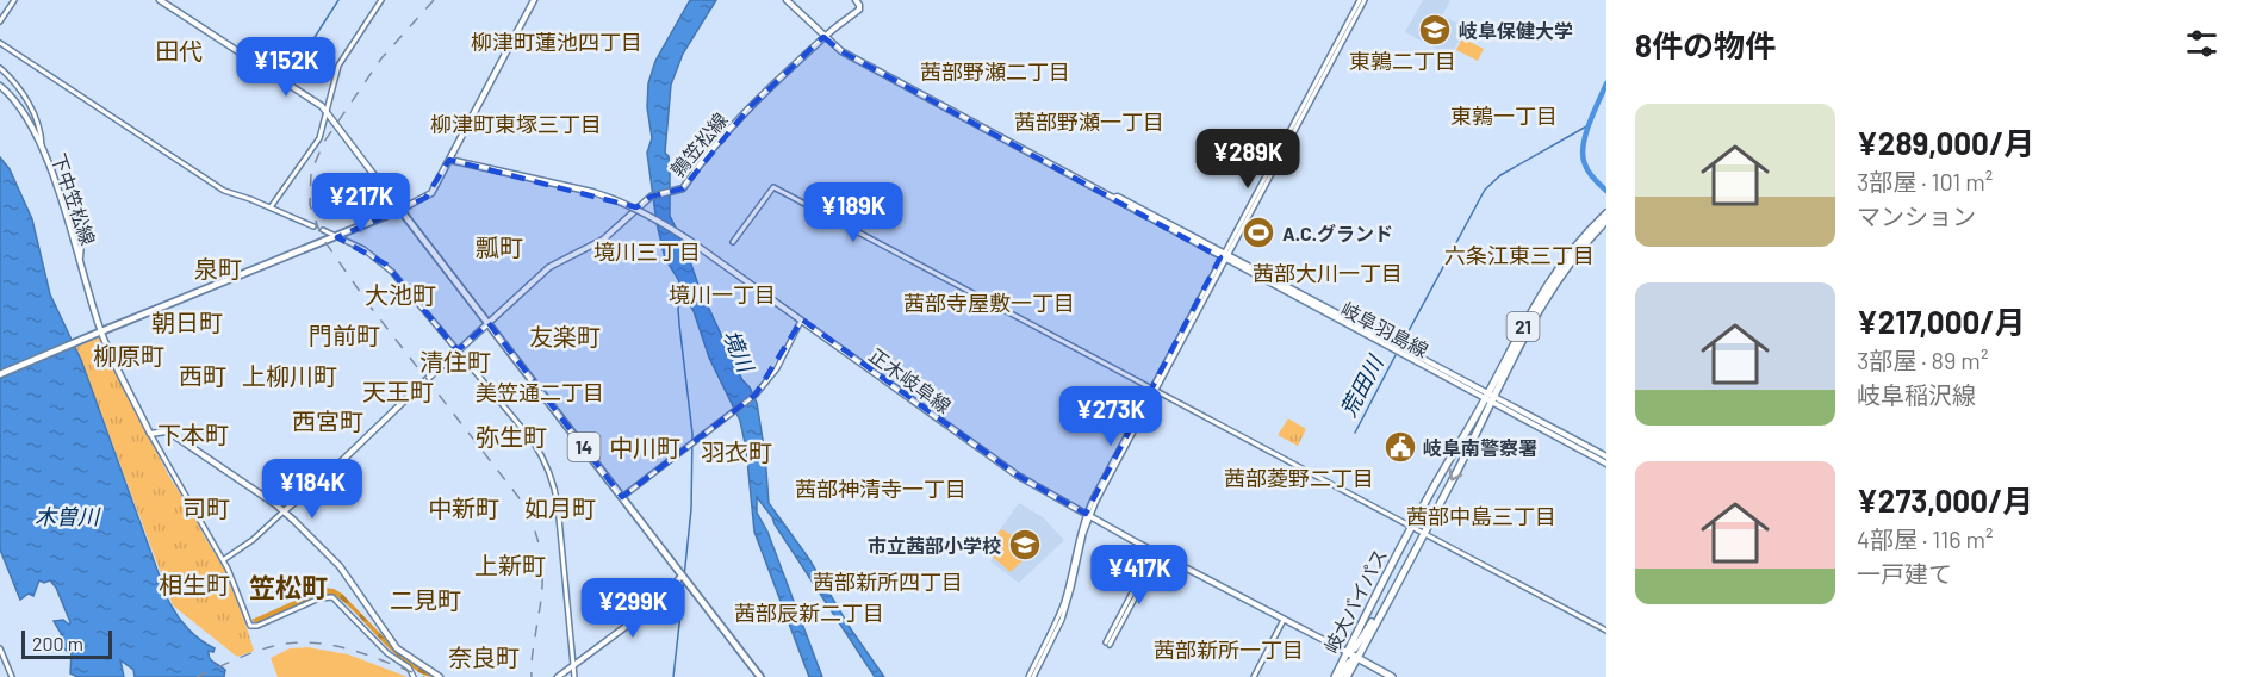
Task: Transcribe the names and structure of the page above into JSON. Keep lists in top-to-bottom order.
{
  "streets": {
    "highway": ["21", "岐大バイパス"],
    "main road": [
      "鶉笠松線",
      "下中笠松線",
      "岐阜羽島線",
      "正木岐阜線",
      "14"
    ]
  },
  "crossings": [
    ["鶉笠松線", "岐阜羽島線"],
    ["鶉笠松線", "14"],
    ["21", "正木岐阜線"],
    ["21", "岐大バイパス"],
    ["岐阜羽島線", "岐大バイパス"],
    ["正木岐阜線", "岐大バイパス"]
  ],
  "districts": [
    "柳津町蓮池四丁目",
    "田代",
    "東鶉二丁目",
    "茜部野瀬二丁目",
    "東鶉一丁目",
    "茜部野瀬一丁目",
    "柳津町東塚三丁目",
    "瓢町",
    "境川三丁目",
    "六条江東三丁目",
    "泉町",
    "茜部大川一丁目",
    "大池町",
    "境川一丁目",
    "茜部寺屋敷一丁目",
    "朝日町",
    "門前町",
    "友楽町",
    "柳原町",
    "清住町",
    "西町",
    "上柳川町",
    "天王町",
    "美笠通二丁目",
    "西宮町",
    "下本町",
    "弥生町",
    "中川町",
    "羽衣町",
    "茜部菱野二丁目",
    "茜部神清寺一丁目",
    "司町",
    "中新町",
    "如月町",
    "茜部中島三丁目",
    "上新町",
    "茜部新所四丁目",
    "相生町",
    "笠松町",
    "二見町",
    "茜部辰新二丁目",
    "茜部新所一丁目",
    "奈良町"
  ],
  "water": ["境川", "荒田川", "木曽川"],
  "places": {
    "school or university": ["岐阜保健大学", "市立茜部小学校"],
    "sports": ["A.C.グランド"],
    "public building": ["岐阜南警察署"]
  },
  "scale_bar": "200 m",
  "page": {
    "heading": "8件の物件",
    "price": [
      "¥152K",
      "¥289K",
      "¥217K",
      "¥189K",
      "¥273K",
      "¥184K",
      "¥417K",
      "¥299K"
    ],
    "list": [
      {
        "name": "¥289,000/月",
        "note": "3部屋 · 101 m² · マンション"
      },
      {
        "name": "¥217,000/月",
        "note": "3部屋 · 89 m² · 岐阜稲沢線"
      },
      {
        "name": "¥273,000/月",
        "note": "4部屋 · 116 m² · 一戸建て"
      }
    ],
    "scale": "200 m"
  }
}
